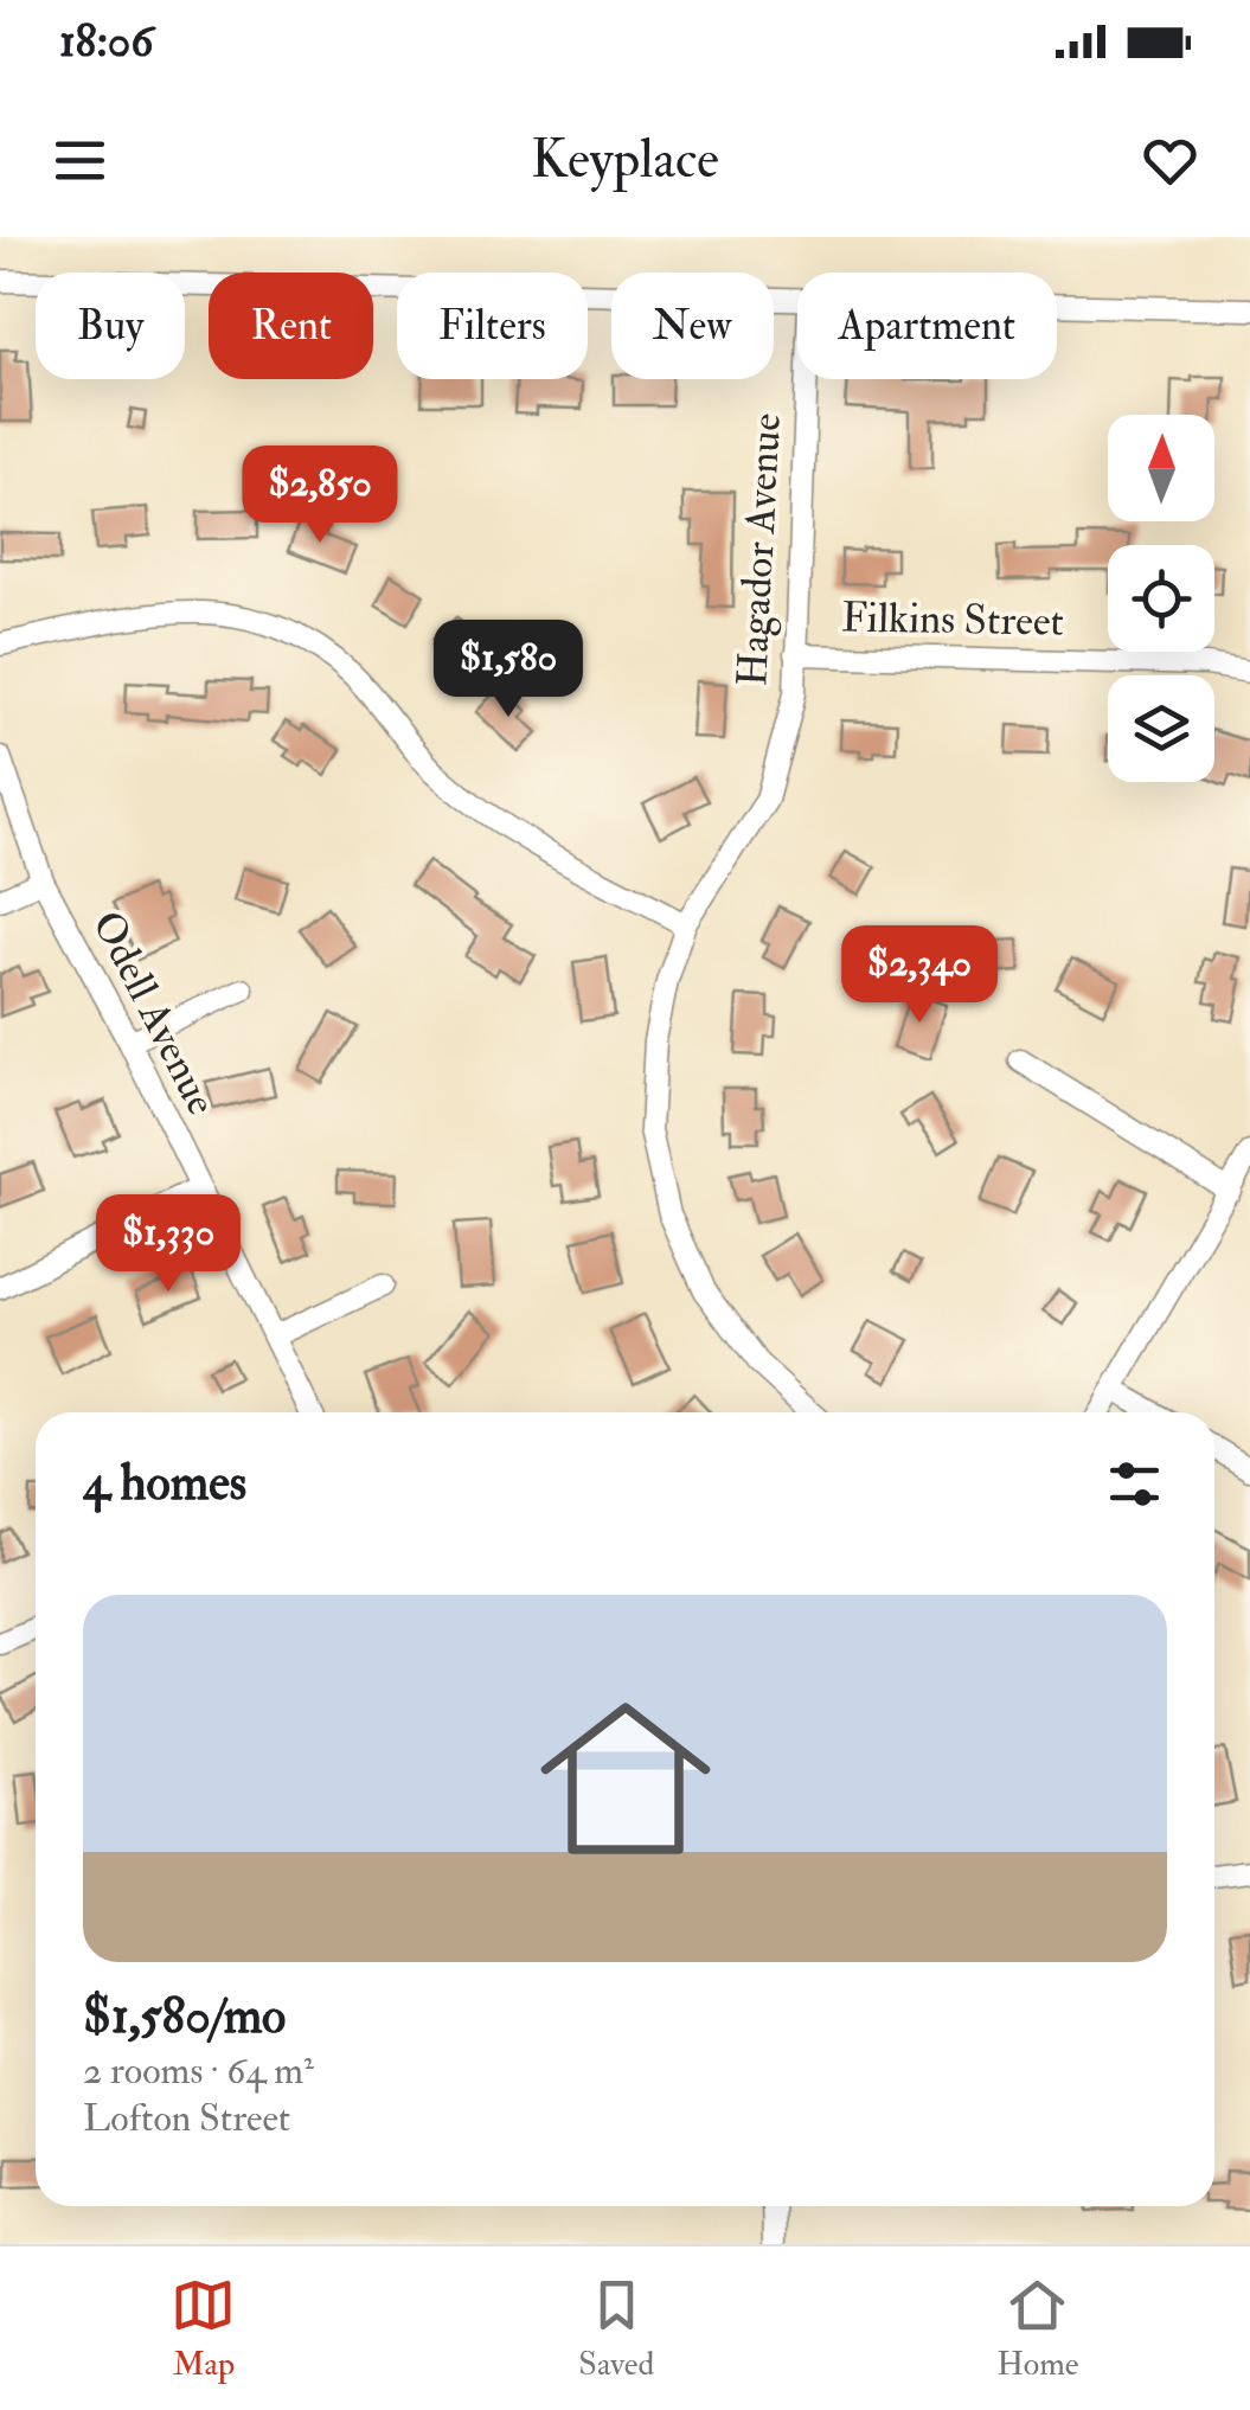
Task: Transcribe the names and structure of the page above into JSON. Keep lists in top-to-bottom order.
{
  "streets": {
    "street": ["Hagador Avenue", "Filkins Street", "Odell Avenue"]
  },
  "crossings": [
    ["Hagador Avenue", "Filkins Street"]
  ],
  "north": "top",
  "page": {
    "status": "18:06",
    "header": "Keyplace",
    "chip": [
      "Buy",
      "Rent",
      "Filters",
      "New",
      "Apartment"
    ],
    "price": [
      "$2,850",
      "$1,580",
      "$2,340",
      "$1,330"
    ],
    "heading": "4 homes",
    "list": [
      {
        "name": "$1,580/mo",
        "note": "2 rooms · 64 m² · Lofton Street"
      }
    ],
    "tabs": ["Map", "Saved", "Home"]
  }
}
